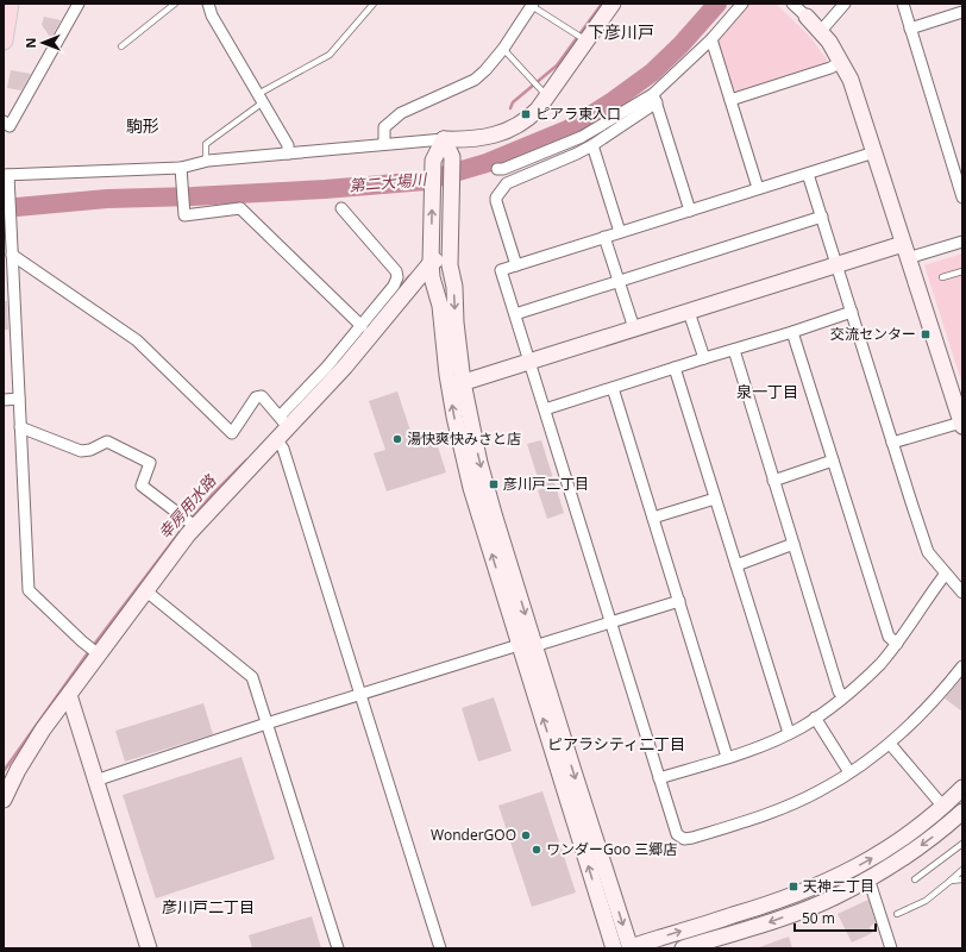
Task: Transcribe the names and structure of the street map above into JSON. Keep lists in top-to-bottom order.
{
  "districts": [
    "下彦川戸",
    "駒形",
    "泉一丁目",
    "ピアラシティ二丁目",
    "彦川戸二丁目"
  ],
  "water": ["第二大場川", "幸房用水路"],
  "places": {
    "transit": [
      "ピアラ東入口",
      "交流センター",
      "彦川戸二丁目",
      "天神二丁目"
    ],
    "other": ["湯快爽快みさと店", "WonderGOO", "ワンダーGoo 三郷店"]
  },
  "scale_bar": "50 m",
  "north": "left"
}
